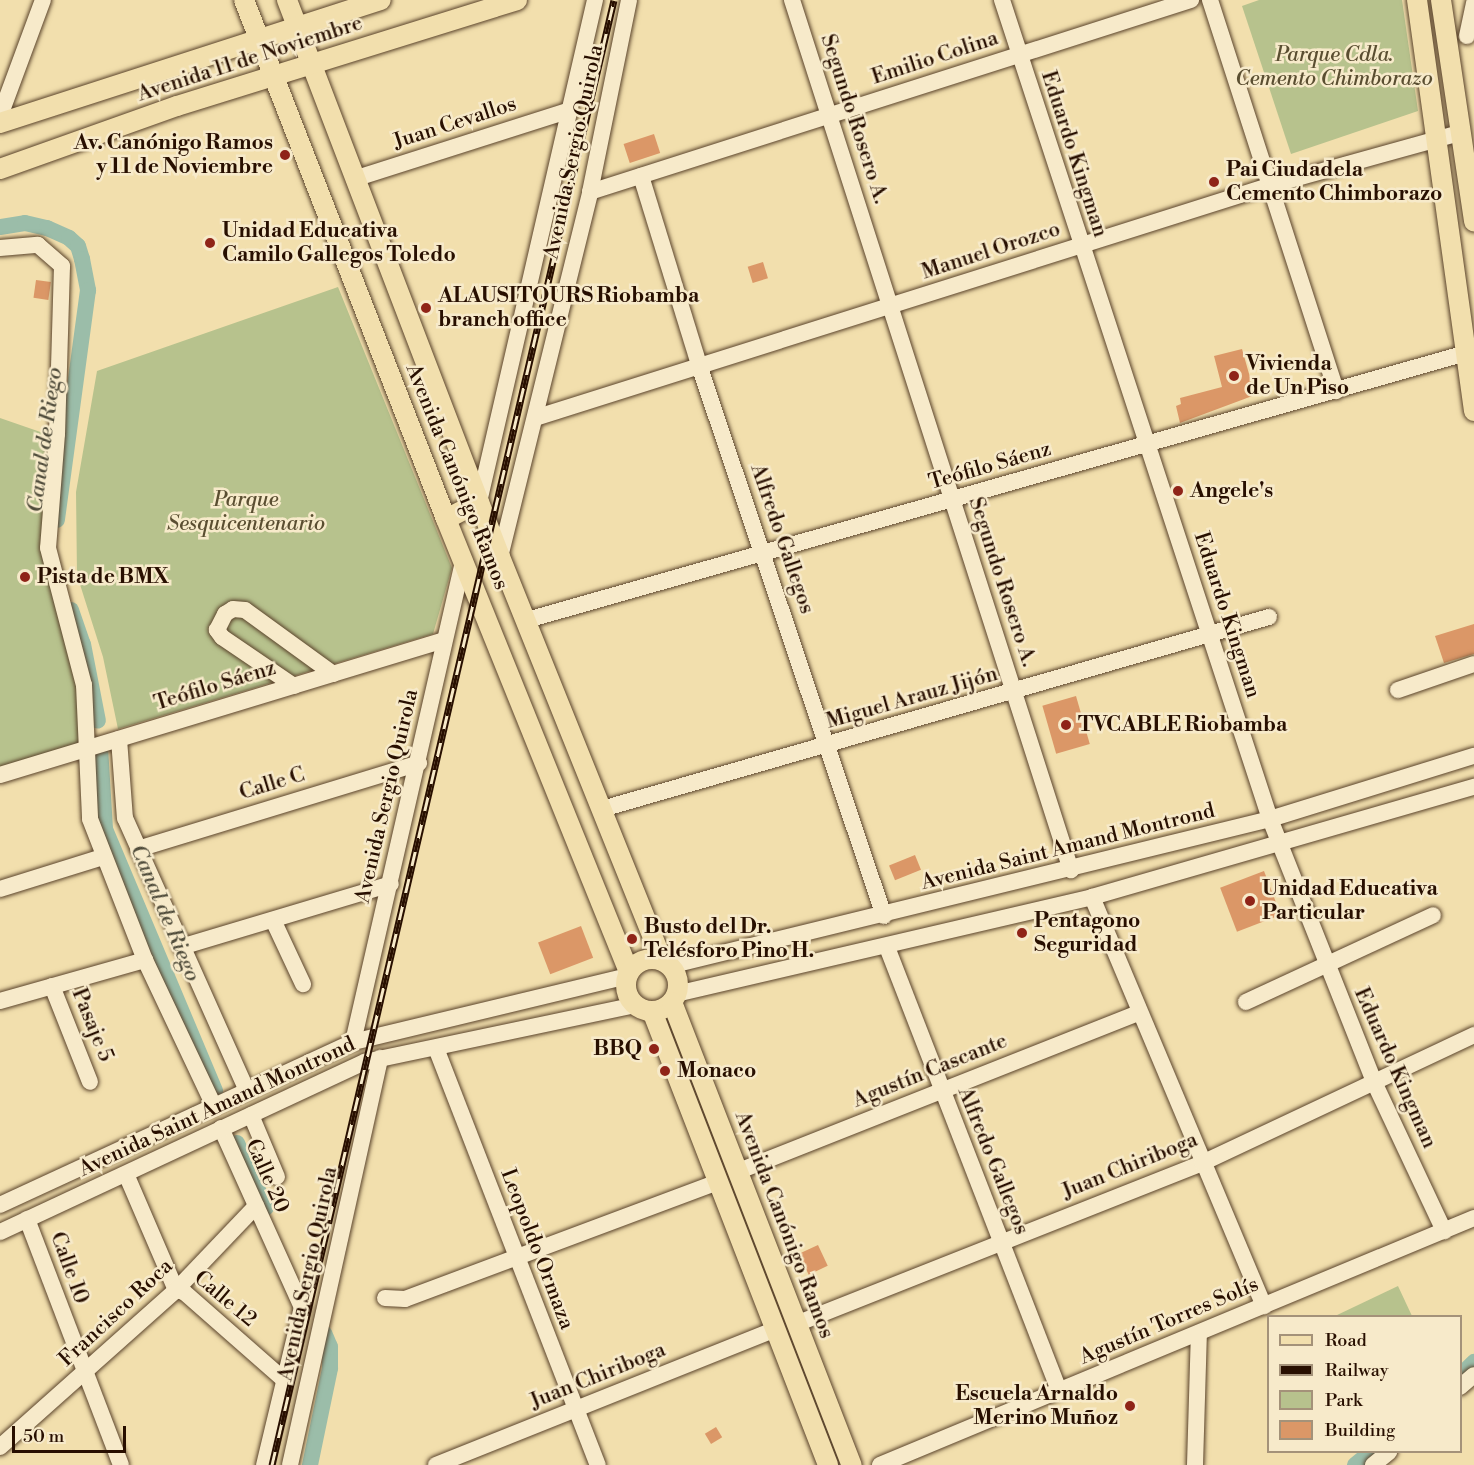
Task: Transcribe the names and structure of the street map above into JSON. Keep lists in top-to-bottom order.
{
  "streets": {
    "main road": ["Avenida 11 de Noviembre", "Avenida Canónigo Ramos"],
    "street": [
      "Emilio Colina",
      "Segundo Rosero A.",
      "Juan Cevallos",
      "Avenida Sergio Quirola",
      "Eduardo Kingman",
      "Manuel Orozco",
      "Teófilo Sáenz",
      "Alfredo Gallegos",
      "Miguel Arauz Jijón",
      "Calle C",
      "Avenida Saint Amand Montrond",
      "Pasaje 5",
      "Agustín Cascante",
      "Juan Chiriboga",
      "Calle 20",
      "Leopoldo Ormaza",
      "Calle 10",
      "Calle 12",
      "Francisco Roca",
      "Agustín Torres Solís"
    ]
  },
  "crossings": [
    ["Emilio Colina", "Segundo Rosero A."],
    ["Emilio Colina", "Avenida Sergio Quirola"],
    ["Emilio Colina", "Eduardo Kingman"],
    ["Emilio Colina", "Alfredo Gallegos"],
    ["Avenida 11 de Noviembre", "Avenida Canónigo Ramos"],
    ["Segundo Rosero A.", "Manuel Orozco"],
    ["Segundo Rosero A.", "Teófilo Sáenz"],
    ["Segundo Rosero A.", "Miguel Arauz Jijón"],
    ["Segundo Rosero A.", "Avenida Saint Amand Montrond"],
    ["Juan Cevallos", "Avenida Sergio Quirola"],
    ["Juan Cevallos", "Avenida Canónigo Ramos"],
    ["Avenida Sergio Quirola", "Manuel Orozco"],
    ["Avenida Sergio Quirola", "Teófilo Sáenz"],
    ["Avenida Sergio Quirola", "Avenida Canónigo Ramos"],
    ["Avenida Sergio Quirola", "Calle C"],
    ["Avenida Sergio Quirola", "Avenida Saint Amand Montrond"],
    ["Avenida Sergio Quirola", "Calle 20"],
    ["Avenida Sergio Quirola", "Calle 12"],
    ["Eduardo Kingman", "Manuel Orozco"],
    ["Eduardo Kingman", "Teófilo Sáenz"],
    ["Eduardo Kingman", "Miguel Arauz Jijón"],
    ["Eduardo Kingman", "Avenida Saint Amand Montrond"],
    ["Eduardo Kingman", "Juan Chiriboga"],
    ["Eduardo Kingman", "Agustín Torres Solís"],
    ["Manuel Orozco", "Alfredo Gallegos"],
    ["Teófilo Sáenz", "Avenida Canónigo Ramos"],
    ["Teófilo Sáenz", "Alfredo Gallegos"],
    ["Avenida Canónigo Ramos", "Miguel Arauz Jijón"],
    ["Avenida Canónigo Ramos", "Avenida Saint Amand Montrond"],
    ["Avenida Canónigo Ramos", "Agustín Cascante"],
    ["Avenida Canónigo Ramos", "Juan Chiriboga"],
    ["Alfredo Gallegos", "Miguel Arauz Jijón"],
    ["Alfredo Gallegos", "Avenida Saint Amand Montrond"],
    ["Alfredo Gallegos", "Agustín Cascante"],
    ["Alfredo Gallegos", "Juan Chiriboga"],
    ["Alfredo Gallegos", "Agustín Torres Solís"],
    ["Avenida Saint Amand Montrond", "Calle 20"],
    ["Avenida Saint Amand Montrond", "Leopoldo Ormaza"],
    ["Avenida Saint Amand Montrond", "Calle 10"],
    ["Avenida Saint Amand Montrond", "Calle 12"],
    ["Juan Chiriboga", "Leopoldo Ormaza"],
    ["Calle 20", "Francisco Roca"],
    ["Calle 10", "Francisco Roca"],
    ["Calle 12", "Francisco Roca"]
  ],
  "water": ["Canal de Riego"],
  "parks": ["Parque Cdla. Cemento Chimborazo", "Parque Sesquicentenario"],
  "places": [
    "Av. Canónigo Ramos y 11 de Noviembre",
    "Pai Ciudadela Cemento Chimborazo",
    "Unidad Educativa Camilo Gallegos Toledo",
    "ALAUSITOURS Riobamba branch office",
    "Vivienda de Un Piso",
    "Angele's",
    "Pista de BMX",
    "TVCABLE Riobamba",
    "Unidad Educativa Particular",
    "Pentagono Seguridad",
    "Busto del Dr. Telésforo Pino H.",
    "BBQ",
    "Monaco",
    "Escuela Arnaldo Merino Muñoz"
  ],
  "legend": [
    "Road",
    "Railway",
    "Park",
    "Building"
  ],
  "scale_bar": "50 m"
}
